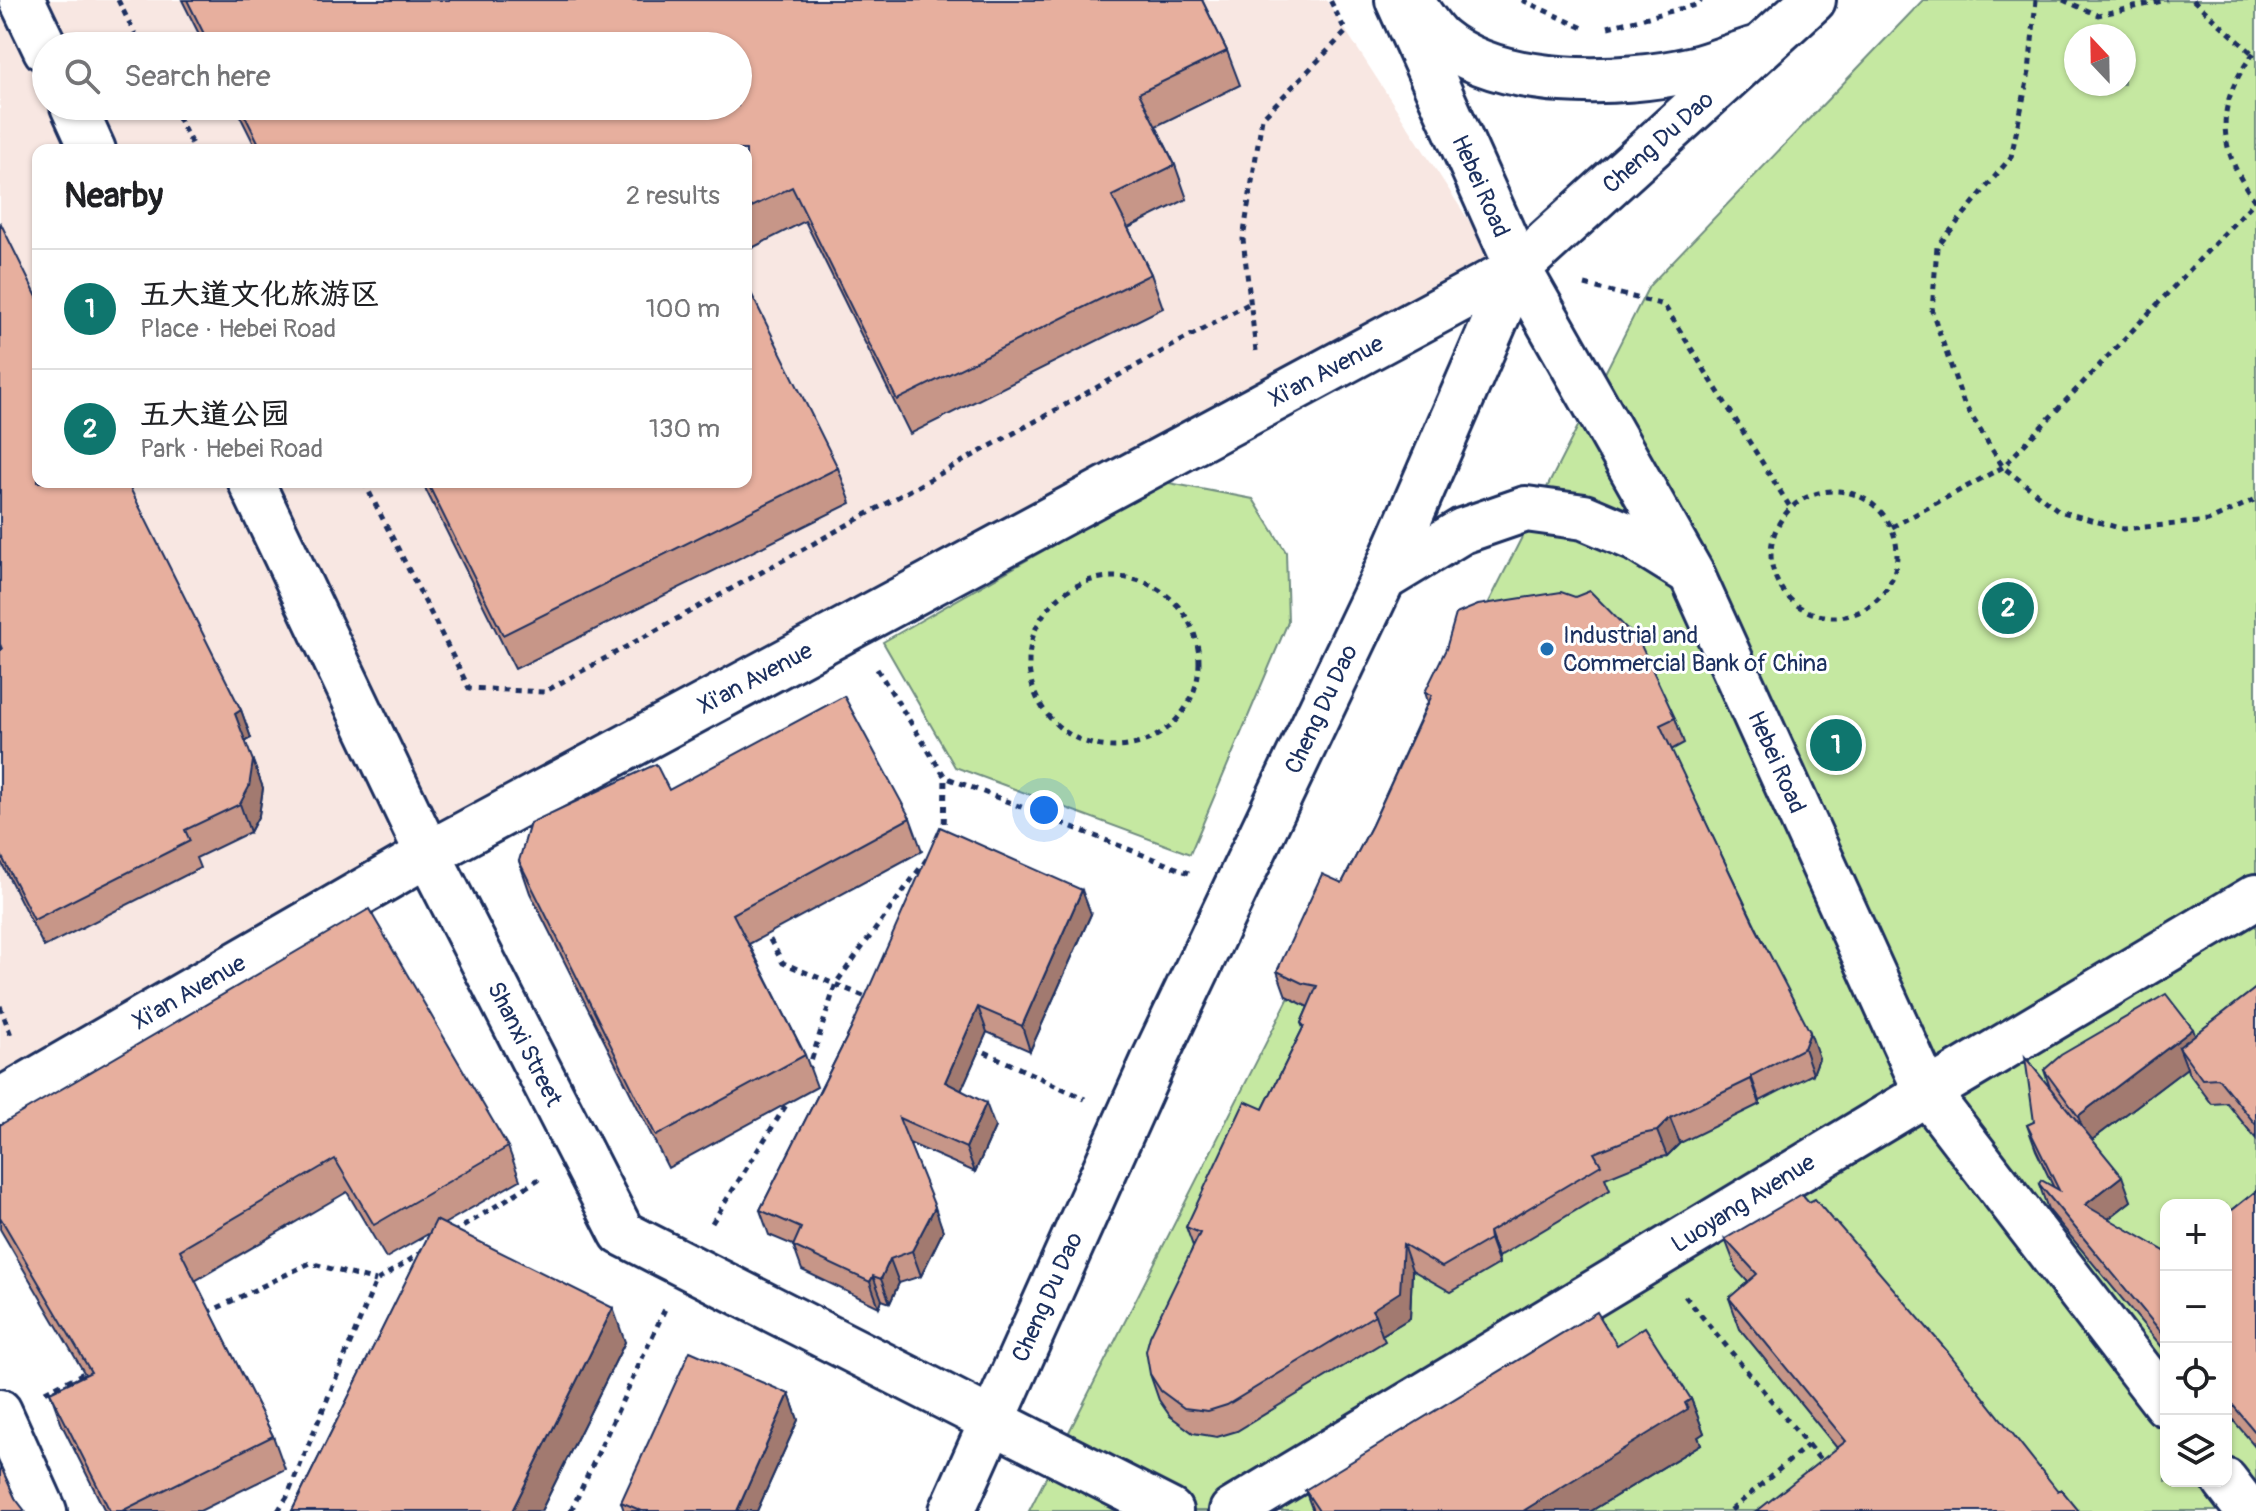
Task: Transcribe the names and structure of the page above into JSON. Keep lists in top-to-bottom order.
{
  "streets": {
    "street": [
      "Cheng Du Dao",
      "Hebei Road",
      "Xi'an Avenue",
      "Shanxi Street",
      "Luoyang Avenue"
    ]
  },
  "crossings": [
    ["Cheng Du Dao", "Hebei Road"],
    ["Cheng Du Dao", "Xi'an Avenue"],
    ["Cheng Du Dao", "Shanxi Street"],
    ["Hebei Road", "Xi'an Avenue"],
    ["Hebei Road", "Luoyang Avenue"],
    ["Xi'an Avenue", "Shanxi Street"]
  ],
  "places": ["Industrial and Commercial Bank of China"],
  "north": "top",
  "page": {
    "search": "Search here",
    "heading": ["Nearby", "2 results"],
    "list": [
      {
        "mark": "1",
        "name": "五大道文化旅游区",
        "note": "Place · Hebei Road",
        "value": "100 m"
      },
      {
        "mark": "2",
        "name": "五大道公园",
        "note": "Park · Hebei Road",
        "value": "130 m"
      }
    ],
    "pins": ["2", "1"],
    "map_buttons": ["+", "−"]
  }
}
